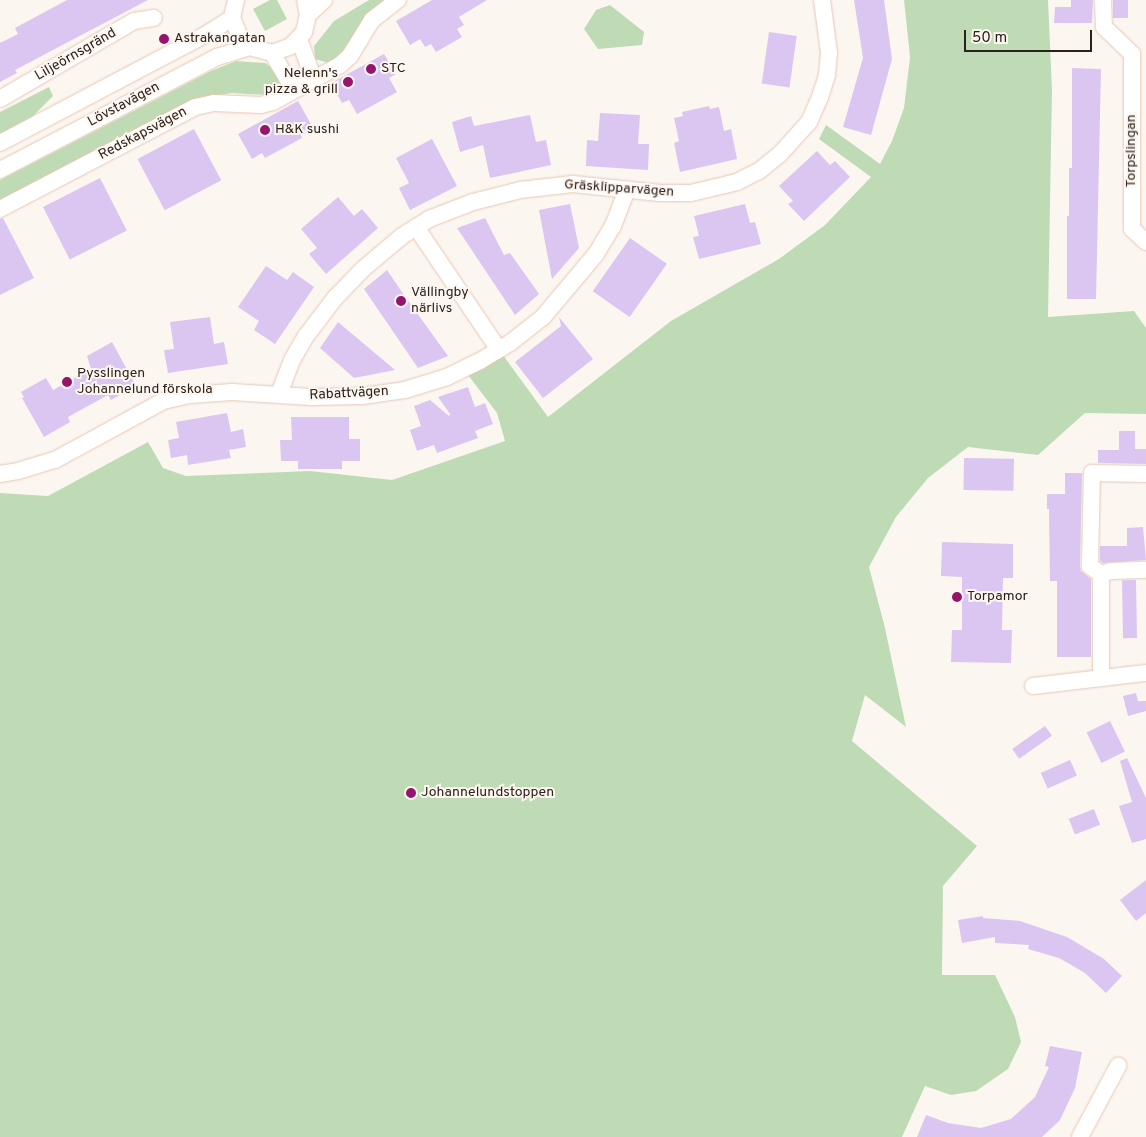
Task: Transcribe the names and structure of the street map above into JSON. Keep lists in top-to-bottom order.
{
  "streets": {
    "street": [
      "Liljeörnsgränd",
      "Lövstavägen",
      "Redskapsvägen",
      "Torpslingan",
      "Gräsklipparvägen",
      "Rabattvägen"
    ]
  },
  "crossings": [
    ["Gräsklipparvägen", "Rabattvägen"]
  ],
  "places": [
    "Astrakangatan",
    "STC",
    "Nelenn's pizza & grill",
    "H&K sushi",
    "Vällingby närlivs",
    "Pysslingen Johannelund förskola",
    "Torpamor",
    "Johannelundstoppen"
  ],
  "scale_bar": "50 m"
}
